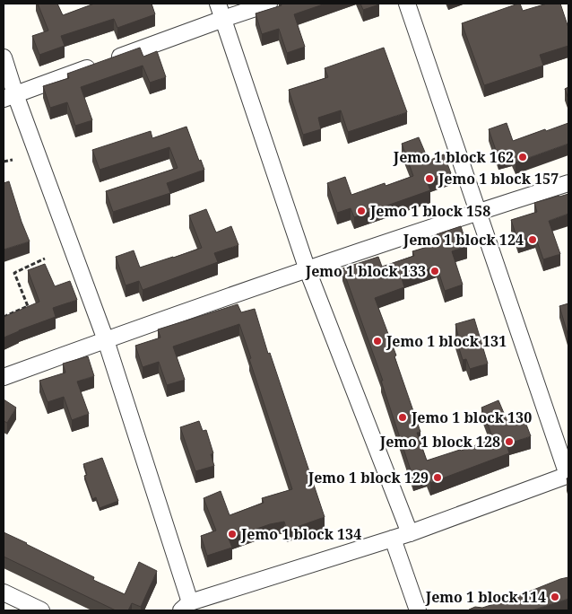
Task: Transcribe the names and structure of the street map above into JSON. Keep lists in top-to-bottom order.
{
  "places": [
    "Jemo 1 block 162",
    "Jemo 1 block 157",
    "Jemo 1 block 158",
    "Jemo 1 block 124",
    "Jemo 1 block 133",
    "Jemo 1 block 131",
    "Jemo 1 block 130",
    "Jemo 1 block 128",
    "Jemo 1 block 129",
    "Jemo 1 block 134",
    "Jemo 1 block 114"
  ]
}
